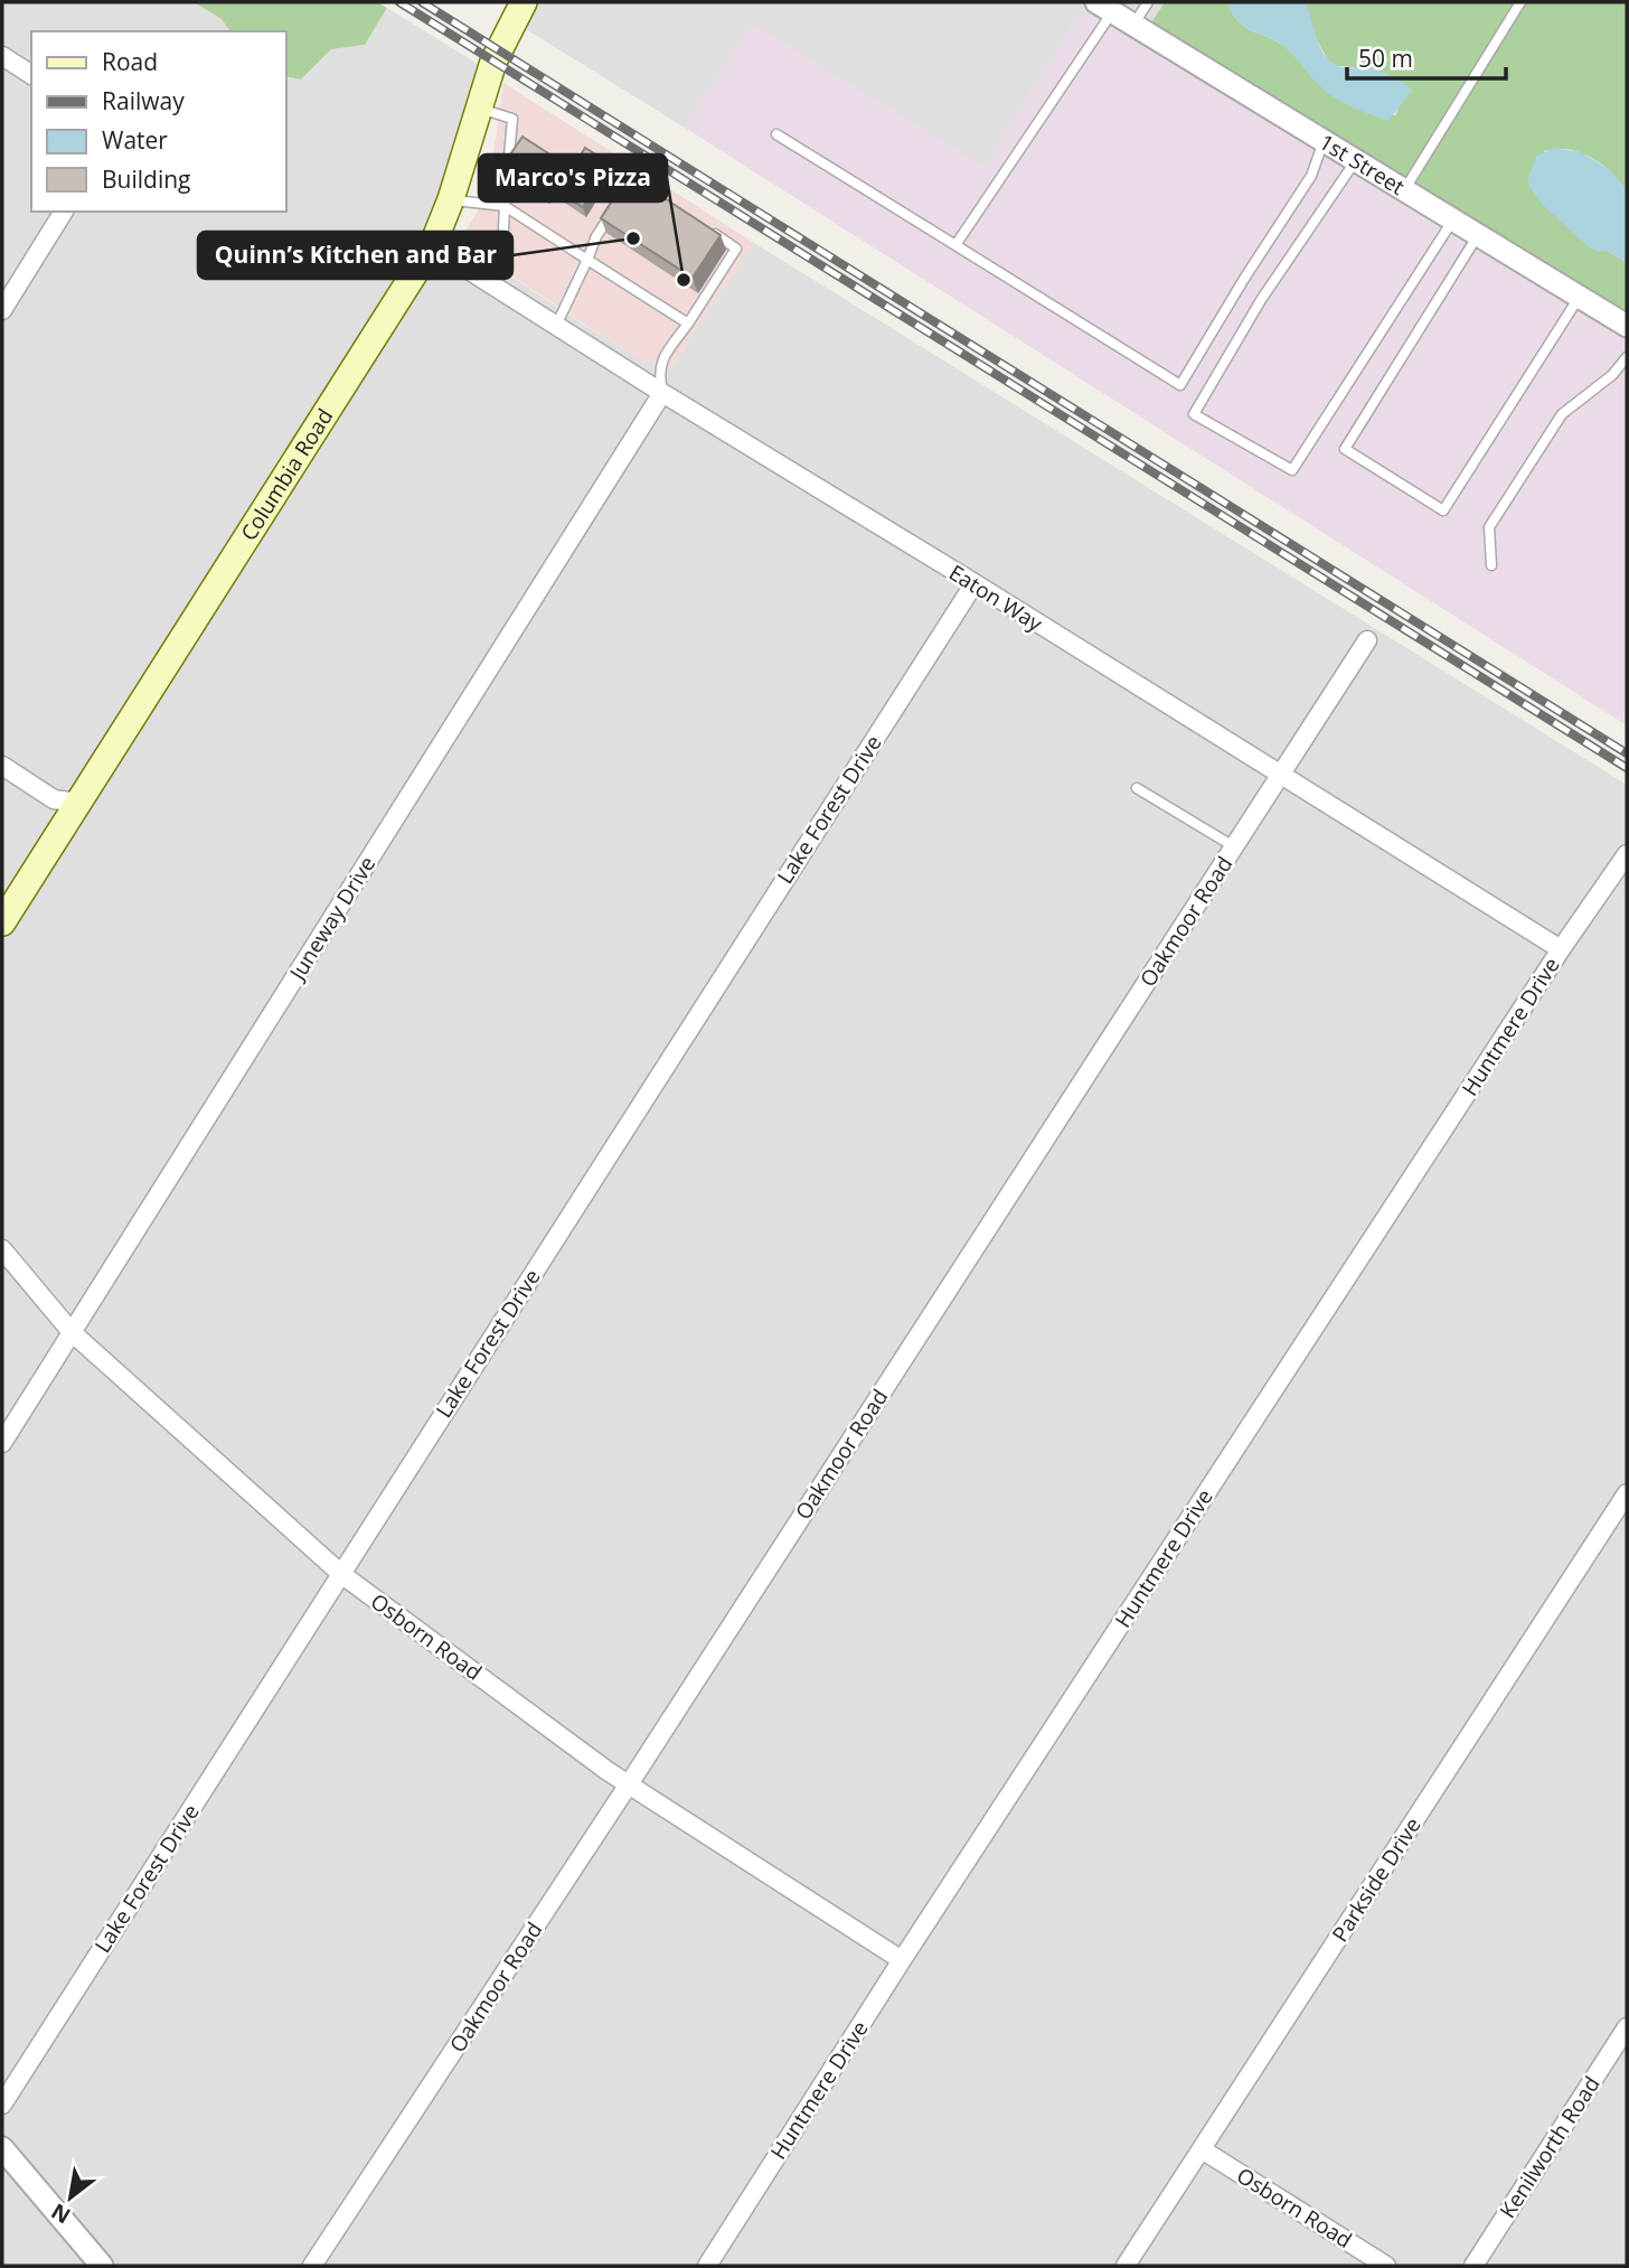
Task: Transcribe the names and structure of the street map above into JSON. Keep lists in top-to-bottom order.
{
  "streets": {
    "main road": ["Columbia Road"],
    "street": [
      "1st Street",
      "Eaton Way",
      "Lake Forest Drive",
      "Juneway Drive",
      "Oakmoor Road",
      "Huntmere Drive",
      "Osborn Road",
      "Parkside Drive",
      "Kenilworth Road"
    ]
  },
  "crossings": [
    ["Columbia Road", "Eaton Way"],
    ["Eaton Way", "Lake Forest Drive"],
    ["Eaton Way", "Juneway Drive"],
    ["Eaton Way", "Oakmoor Road"],
    ["Eaton Way", "Huntmere Drive"],
    ["Lake Forest Drive", "Osborn Road"],
    ["Juneway Drive", "Osborn Road"],
    ["Oakmoor Road", "Osborn Road"],
    ["Huntmere Drive", "Osborn Road"],
    ["Osborn Road", "Parkside Drive"]
  ],
  "places": ["Quinn’s Kitchen and Bar", "Marco's Pizza"],
  "legend": [
    "Road",
    "Railway",
    "Water",
    "Building"
  ],
  "scale_bar": "50 m",
  "north": "bottom left"
}
